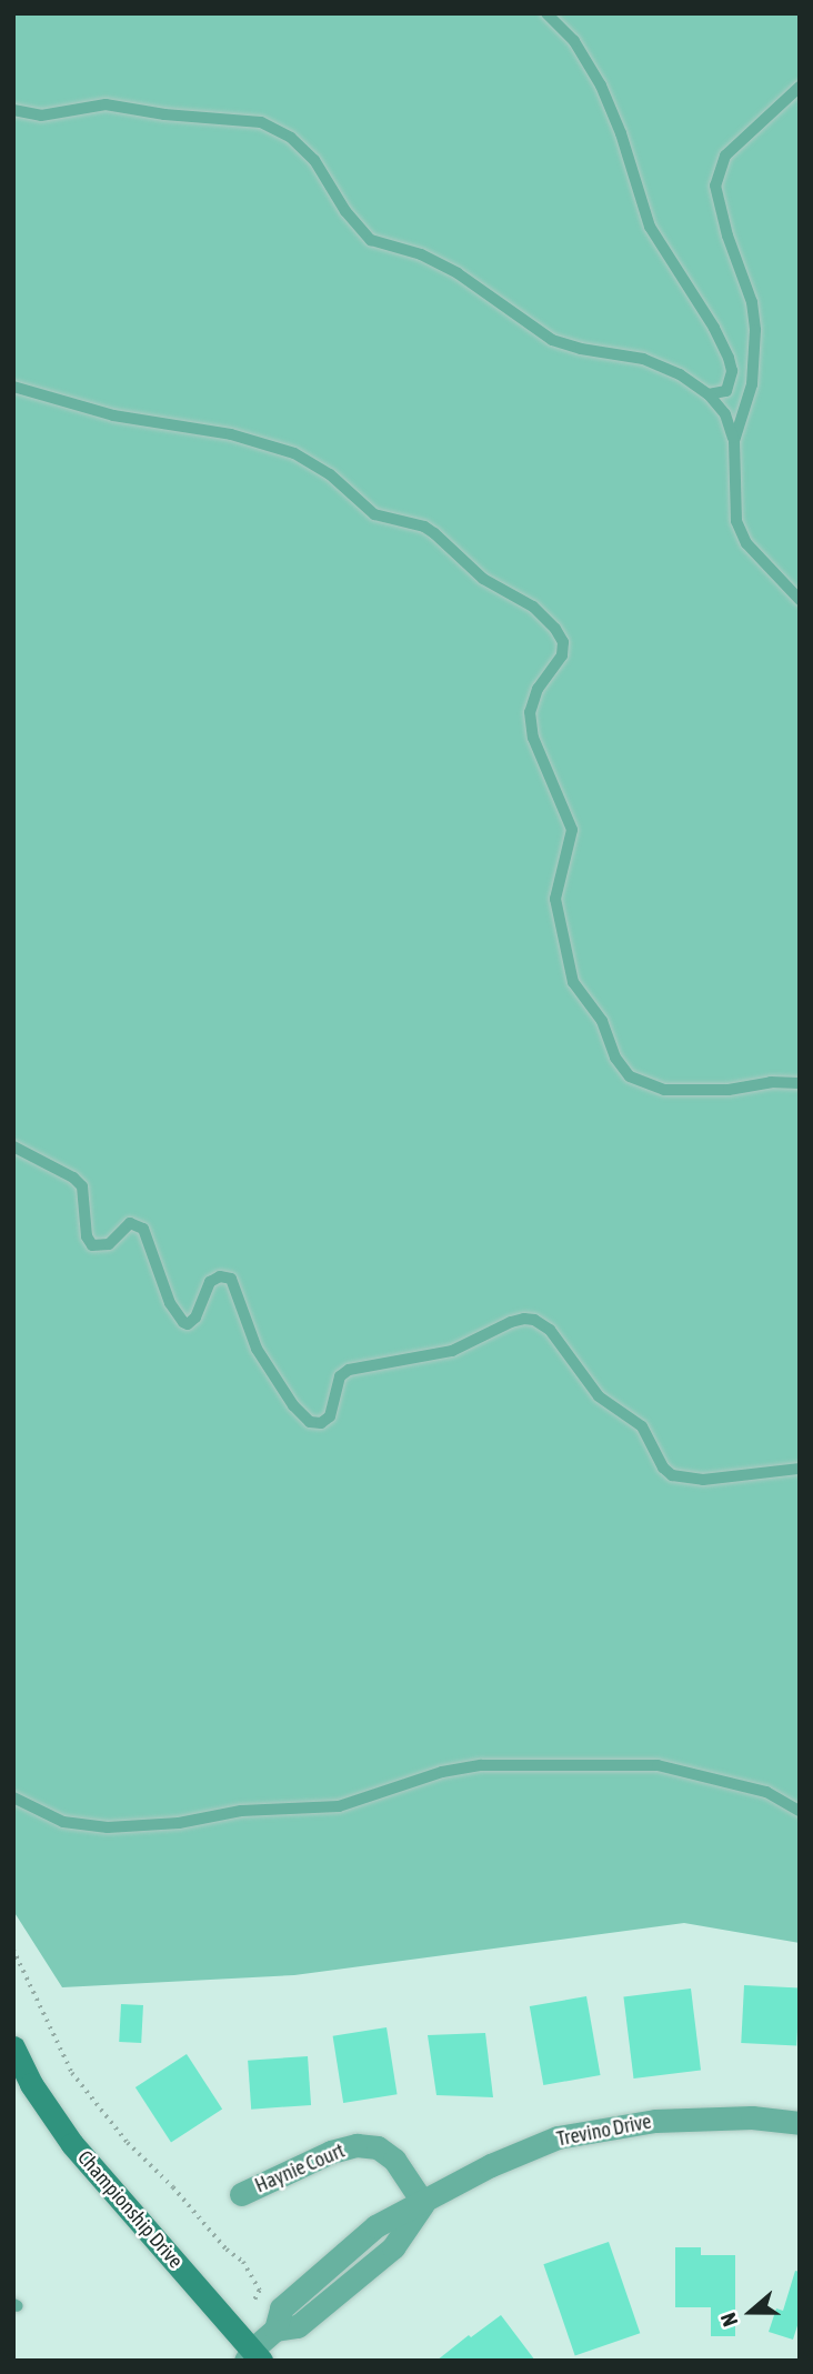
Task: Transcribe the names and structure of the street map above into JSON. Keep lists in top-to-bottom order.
{
  "streets": {
    "street": ["Trevino Drive", "Haynie Court", "Championship Drive"]
  },
  "crossings": [
    ["Trevino Drive", "Haynie Court"],
    ["Trevino Drive", "Championship Drive"]
  ],
  "north": "left"
}
